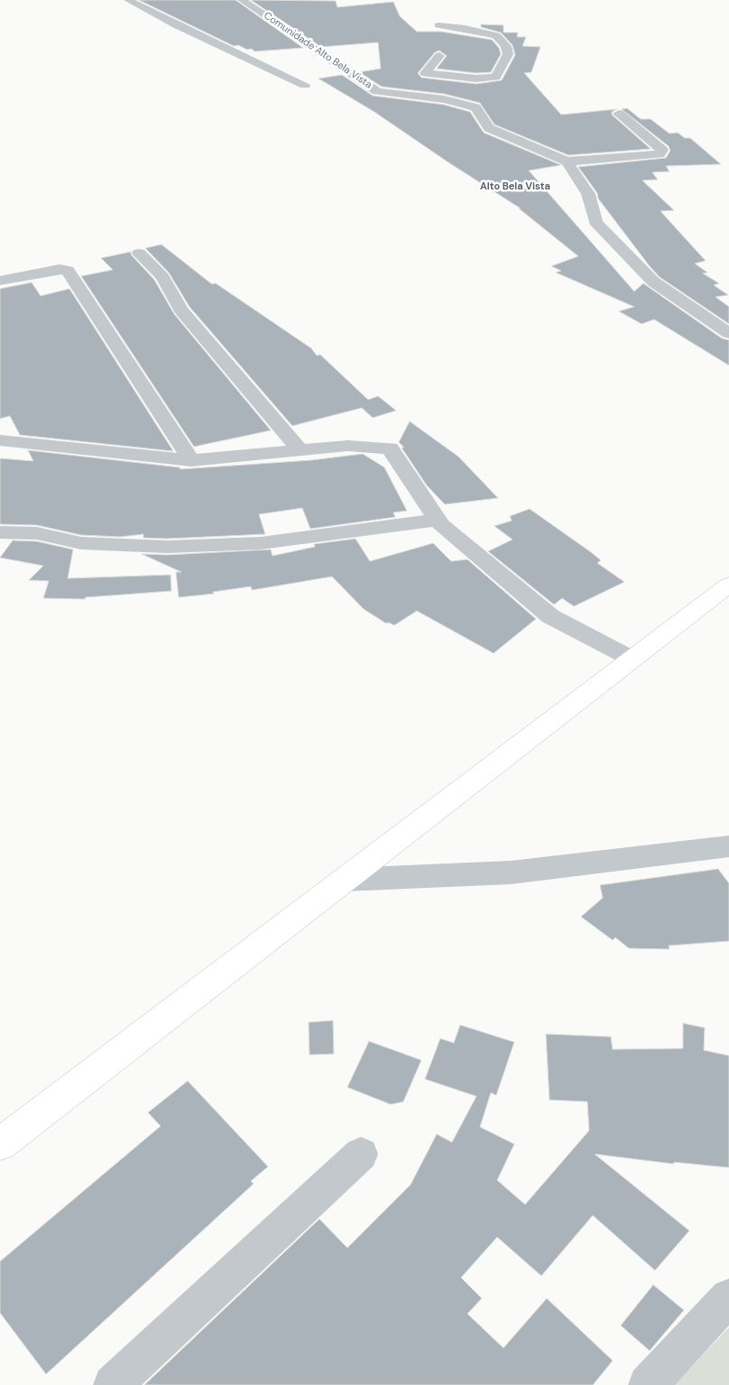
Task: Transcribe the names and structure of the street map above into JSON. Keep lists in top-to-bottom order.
{
  "streets": {
    "street": ["Comunidade Alto Bela Vista"]
  },
  "districts": ["Alto Bela Vista"]
}
